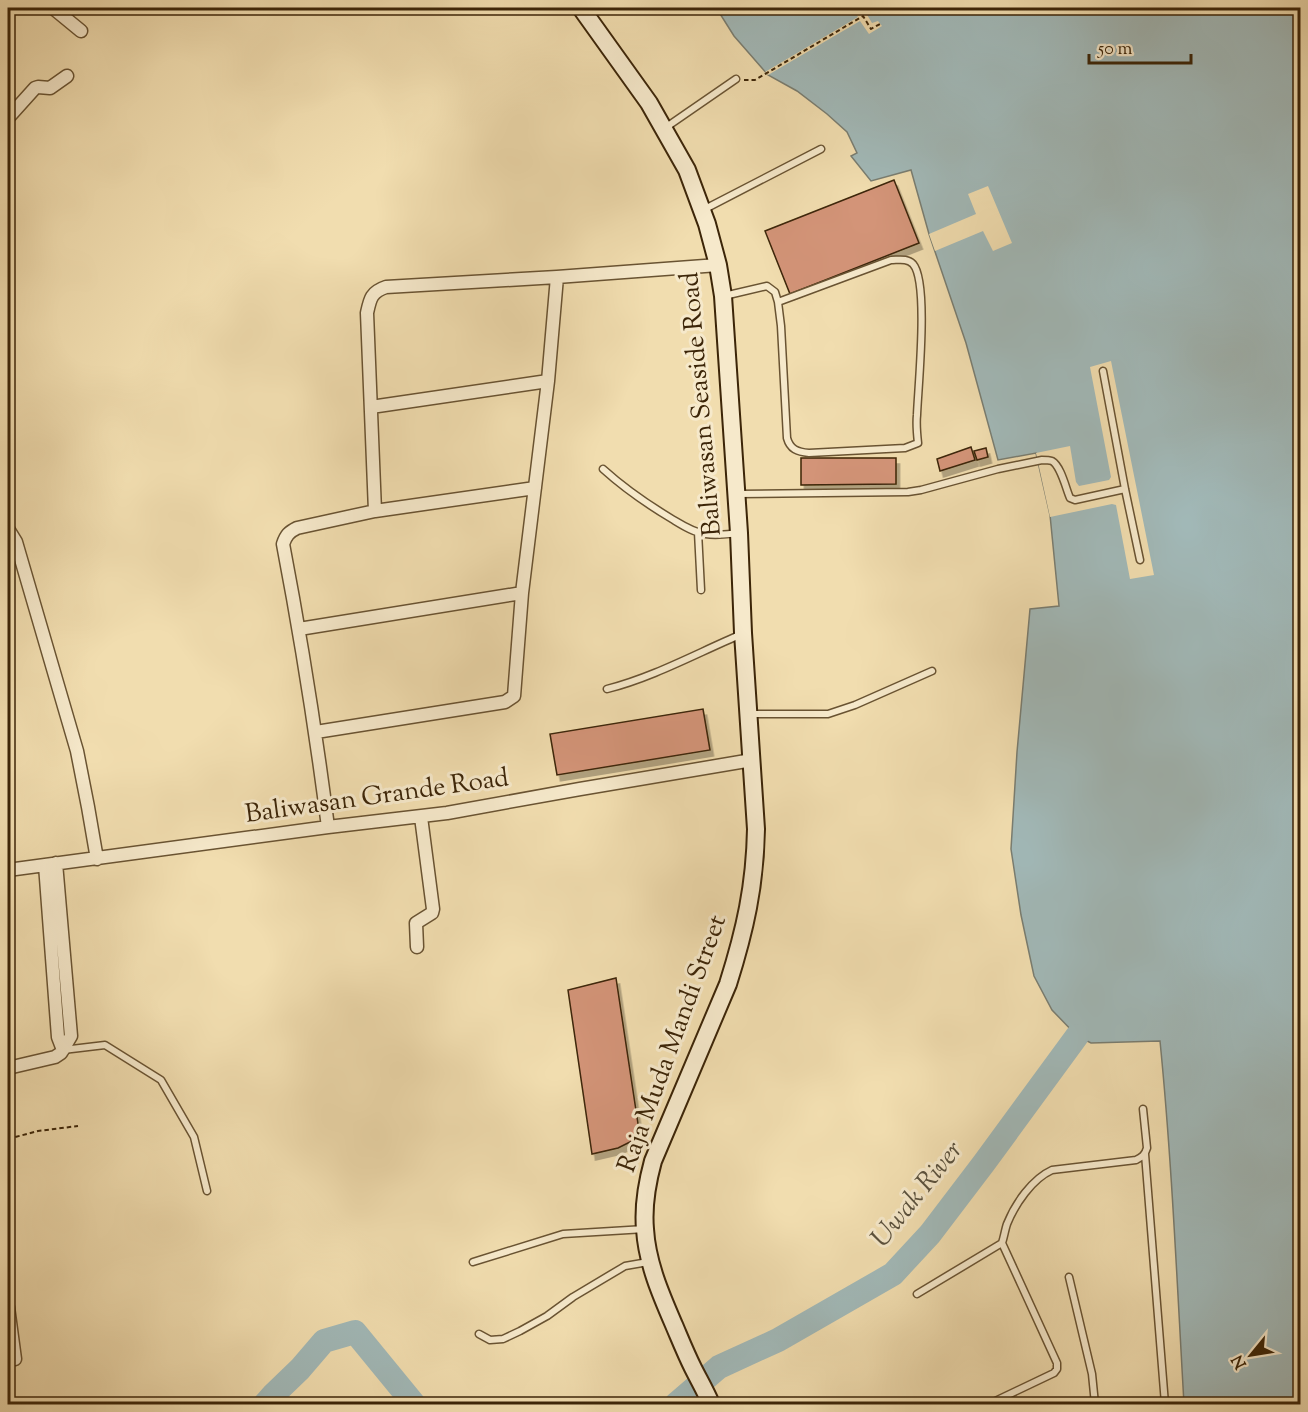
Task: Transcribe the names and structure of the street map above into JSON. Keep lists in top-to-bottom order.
{
  "streets": {
    "main road": ["Baliwasan Seaside Road", "Raja Muda Mandi Street"],
    "street": ["Baliwasan Grande Road"]
  },
  "crossings": [
    ["Baliwasan Seaside Road", "Baliwasan Grande Road"],
    ["Baliwasan Seaside Road", "Raja Muda Mandi Street"],
    ["Baliwasan Grande Road", "Raja Muda Mandi Street"]
  ],
  "water": ["Uwak River"],
  "scale_bar": "50 m",
  "north": "bottom left"
}
